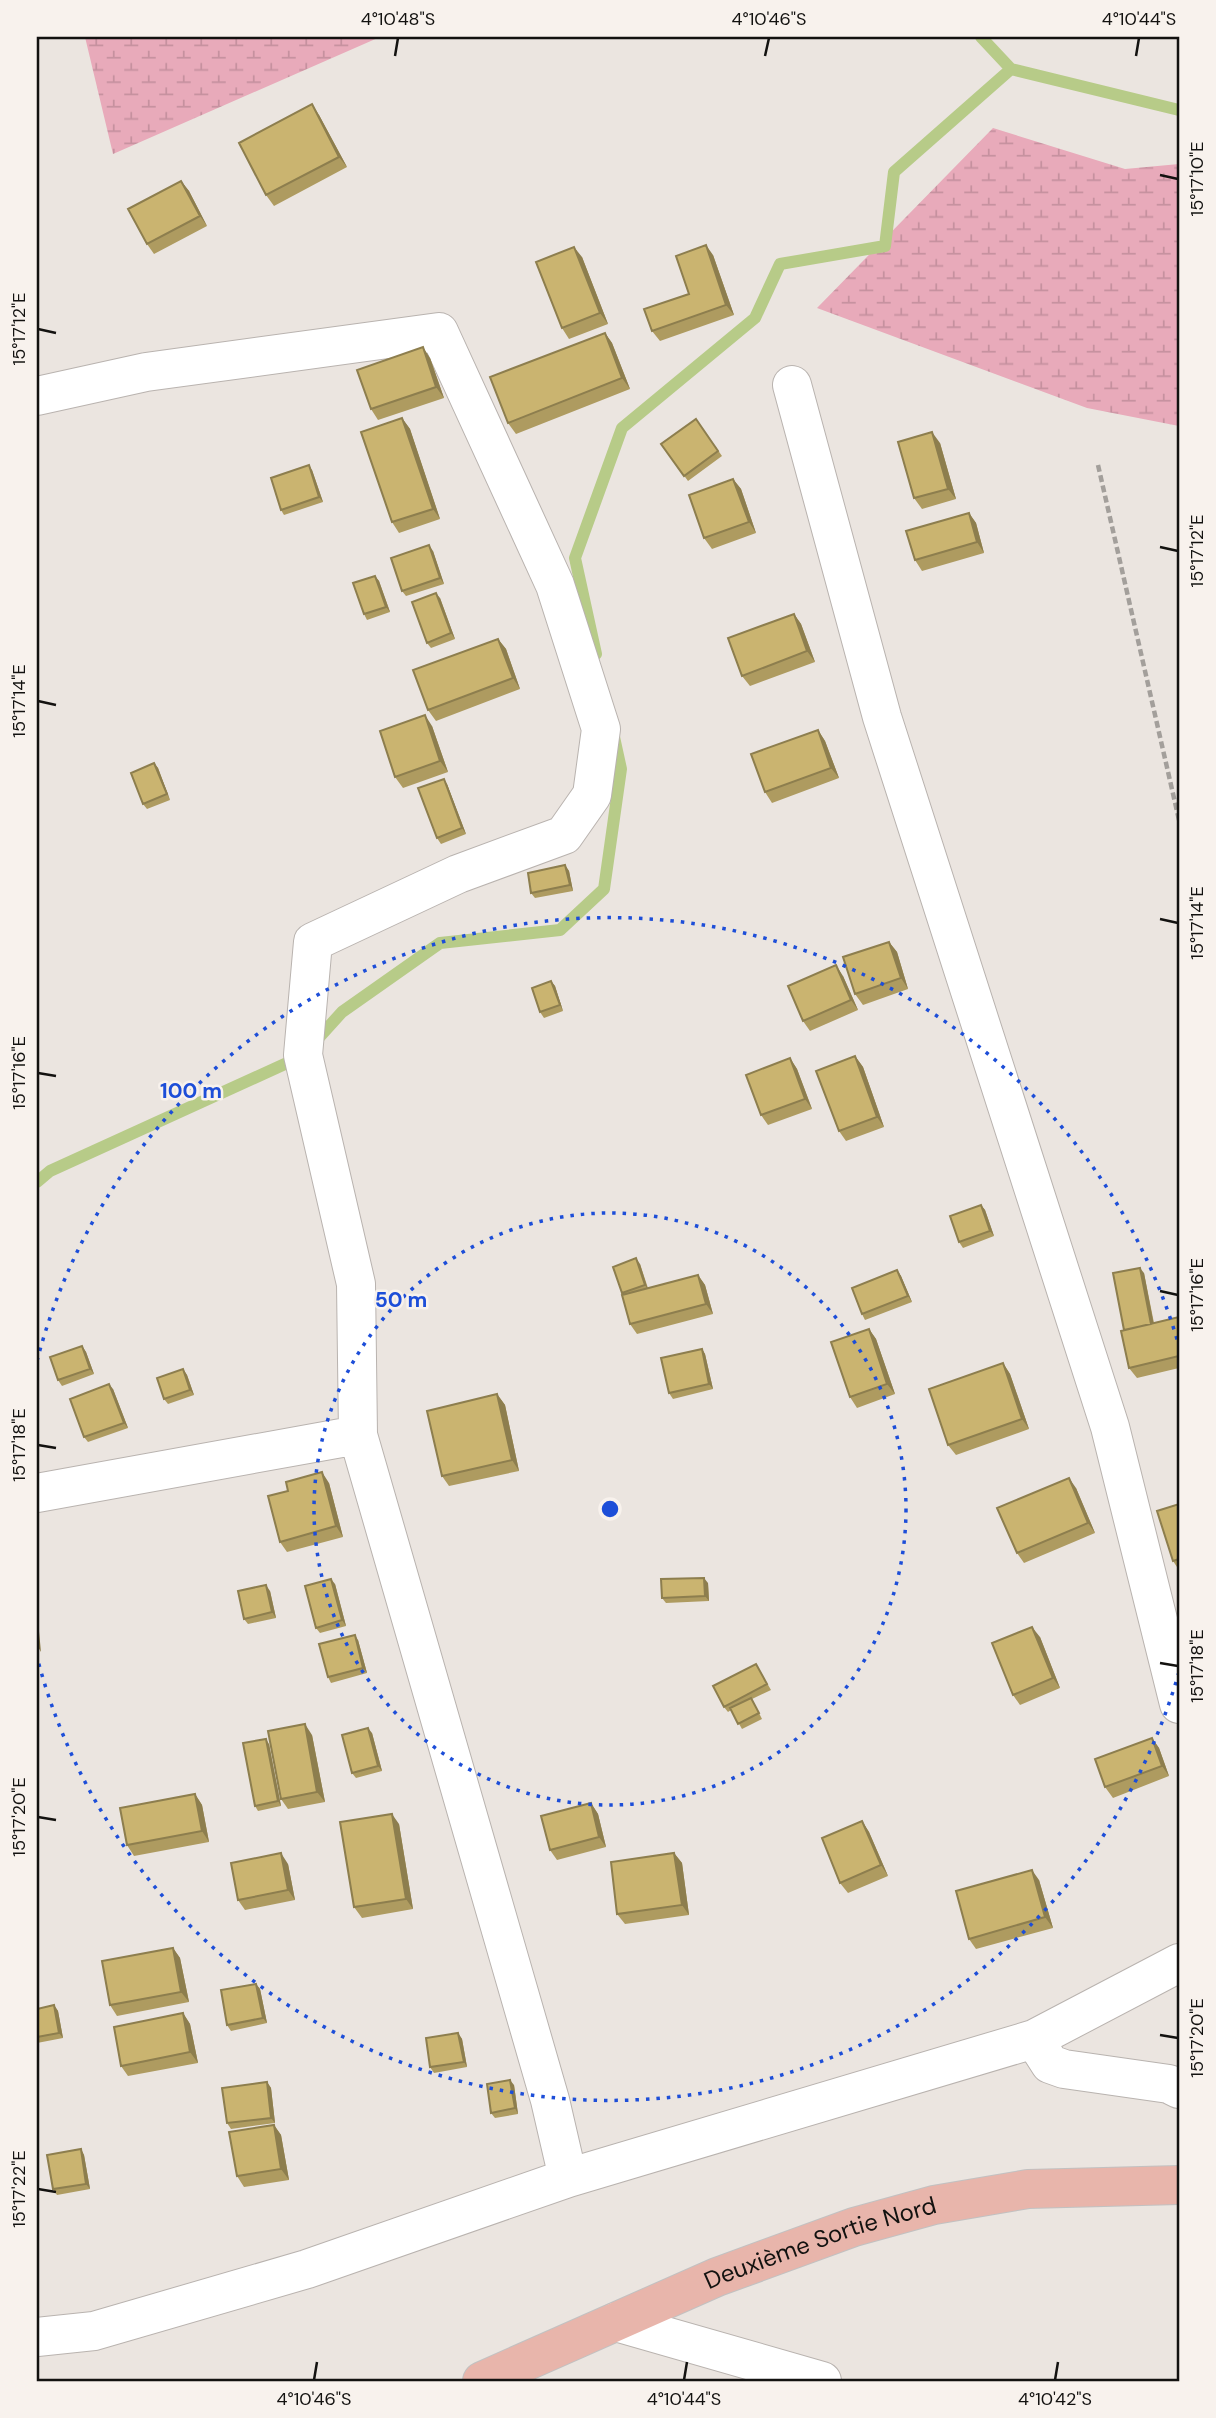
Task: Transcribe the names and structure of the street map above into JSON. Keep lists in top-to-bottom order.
{
  "streets": {
    "main road": ["Deuxième Sortie Nord"]
  },
  "coordinates": [
    "4°10'48\"S",
    "4°10'46\"S",
    "4°10'44\"S",
    "15°17'10\"E",
    "15°17'12\"E",
    "15°17'14\"E",
    "15°17'16\"E",
    "15°17'18\"E",
    "15°17'20\"E",
    "15°17'22\"E",
    "4°10'42\"S"
  ],
  "rings": ["100 m", "50 m"]
}
